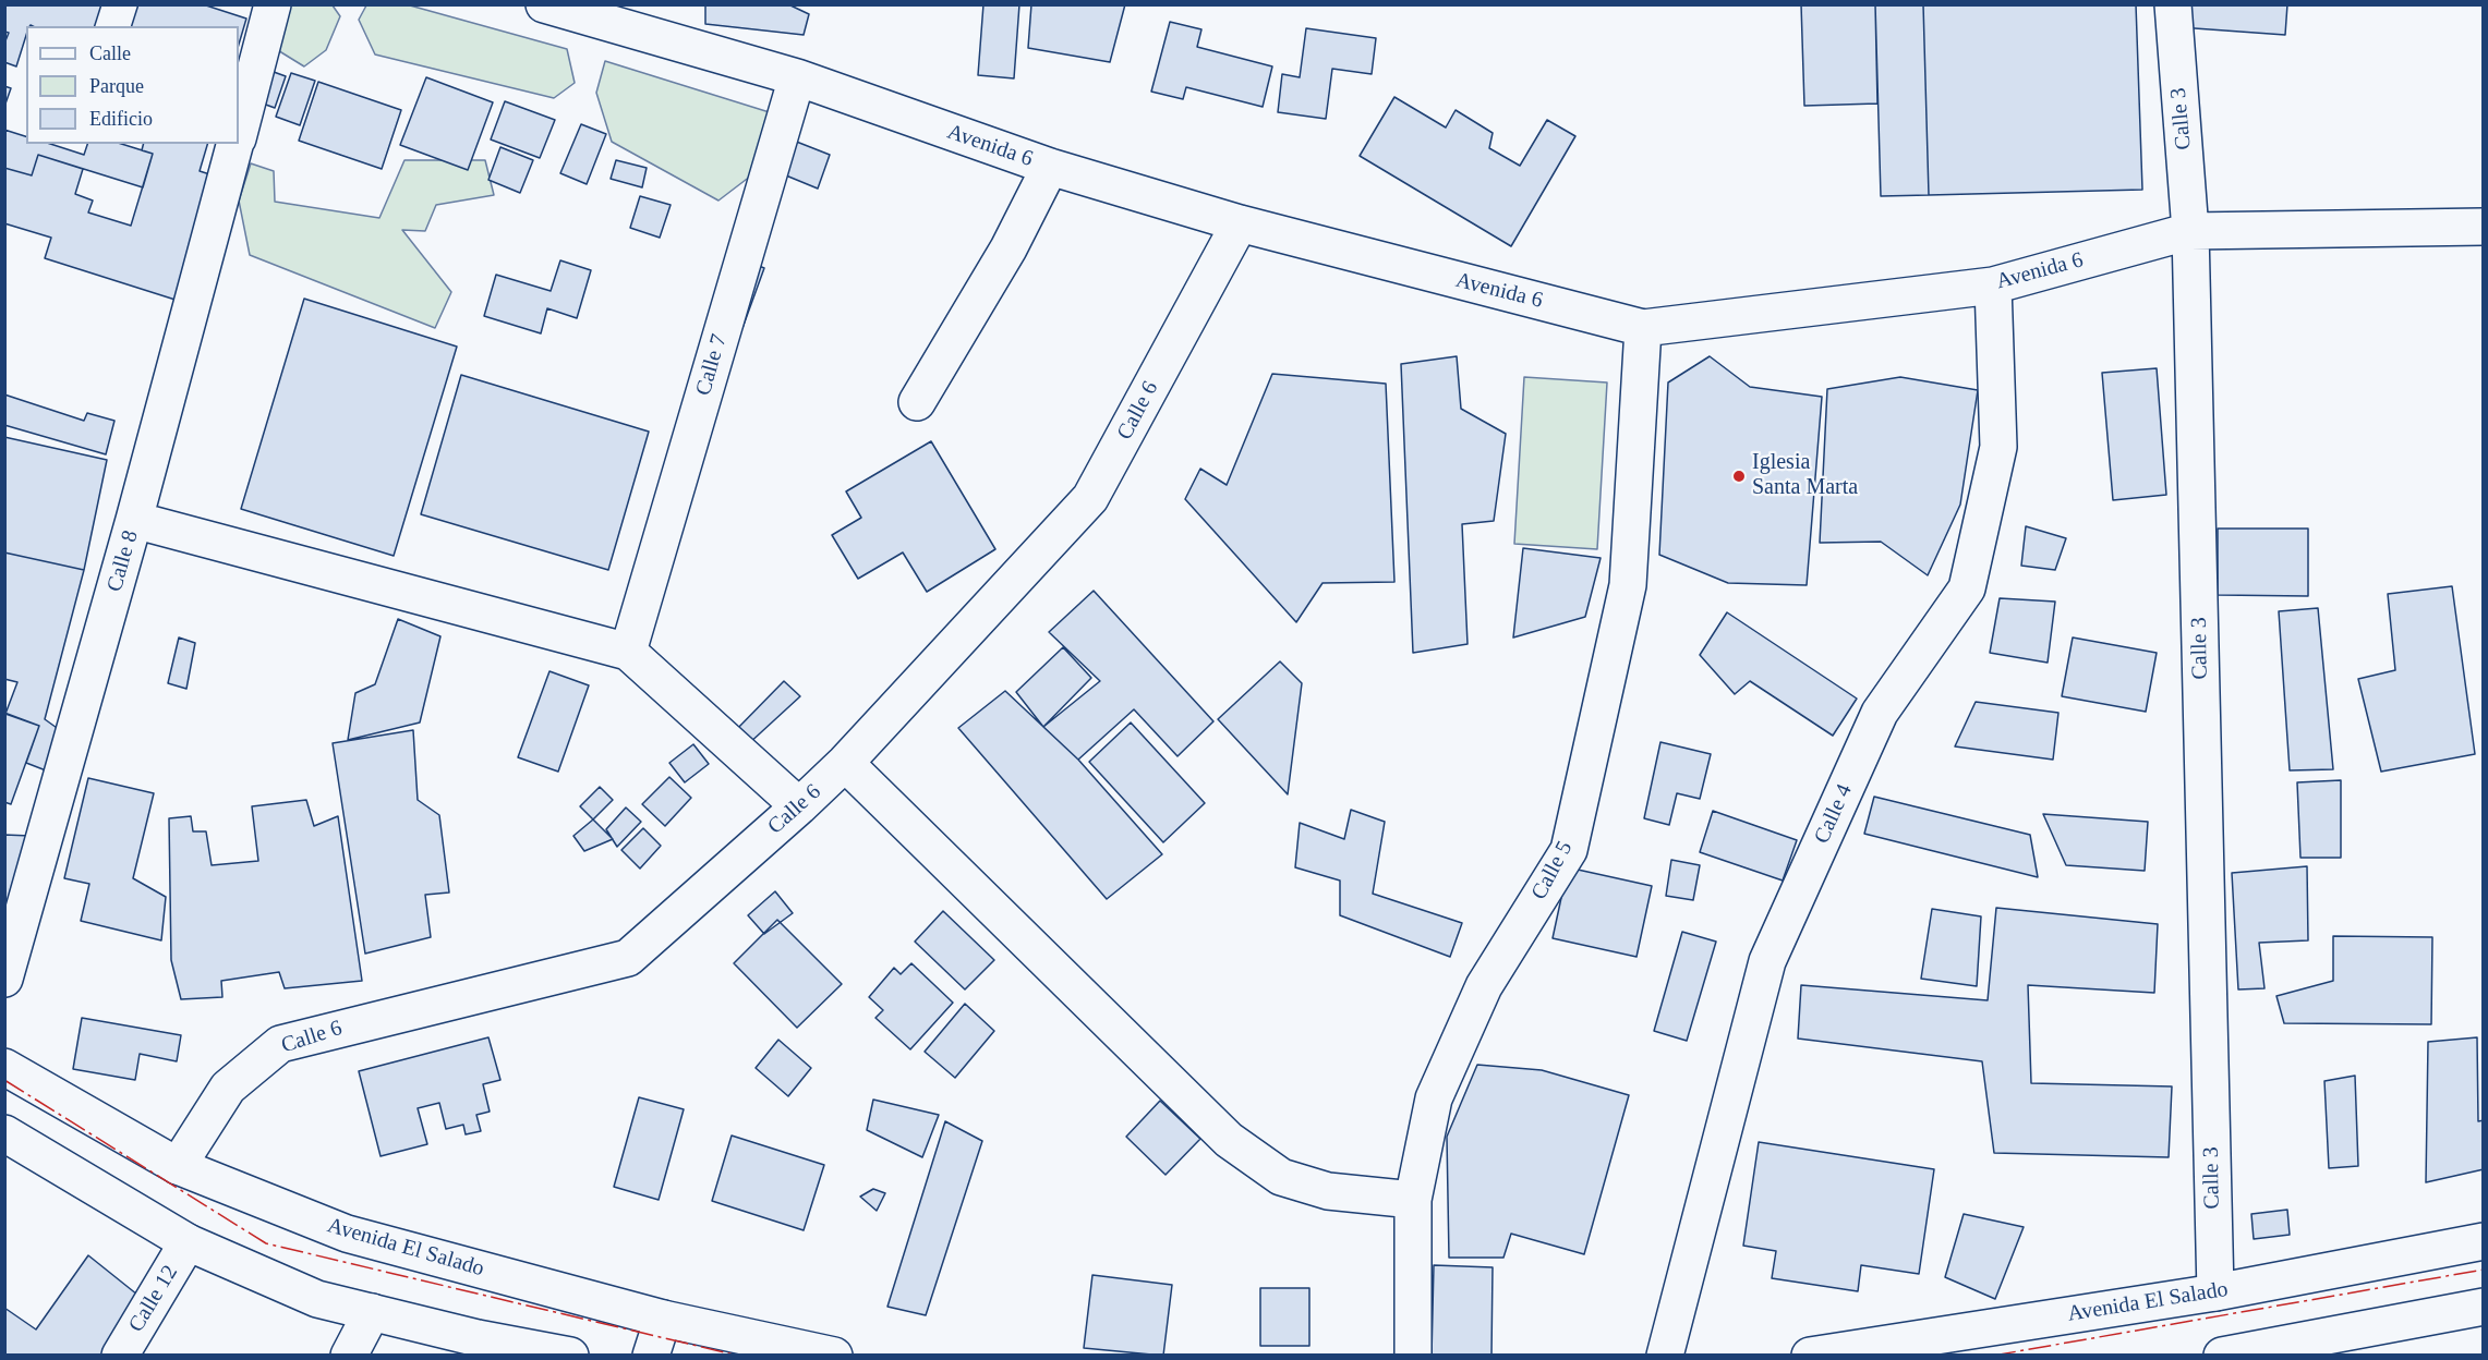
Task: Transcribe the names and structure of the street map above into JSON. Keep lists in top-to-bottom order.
{
  "streets": {
    "street": [
      "Calle 3",
      "Avenida 6",
      "Calle 7",
      "Calle 6",
      "Calle 8",
      "Calle 4",
      "Calle 5",
      "Avenida El Salado",
      "Calle 12"
    ]
  },
  "crossings": [
    ["Calle 3", "Avenida 6"],
    ["Calle 3", "Avenida El Salado"],
    ["Avenida 6", "Calle 7"],
    ["Avenida 6", "Calle 6"],
    ["Avenida 6", "Calle 4"],
    ["Avenida 6", "Calle 5"],
    ["Calle 6", "Avenida El Salado"]
  ],
  "places": ["Iglesia Santa Marta"],
  "legend": ["Calle", "Parque", "Edificio"]
}
